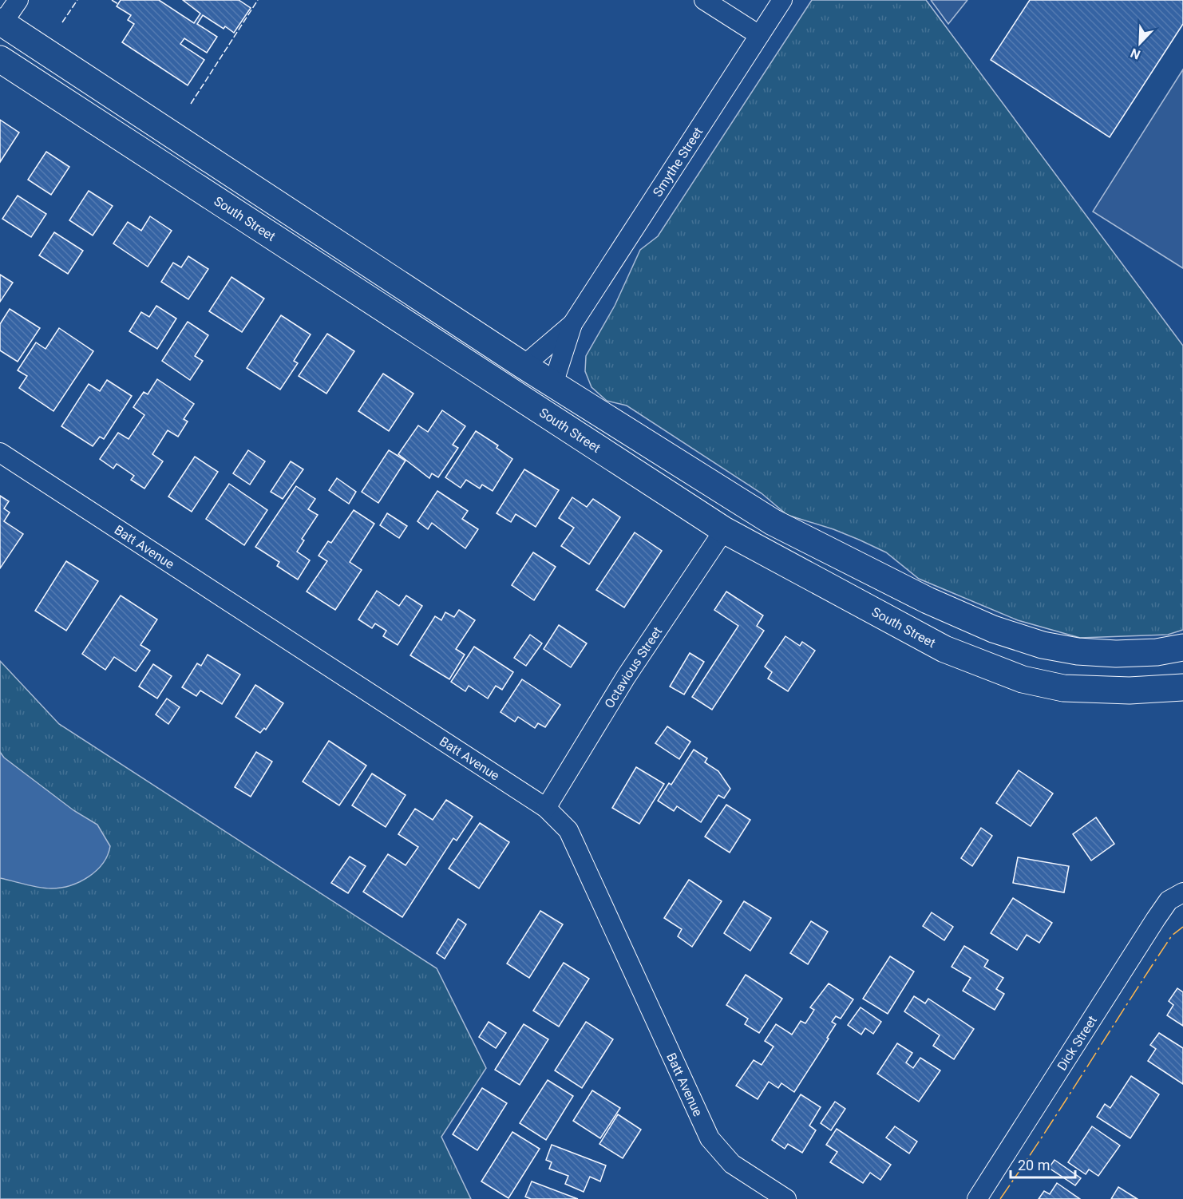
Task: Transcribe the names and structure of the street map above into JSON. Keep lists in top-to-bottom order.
{
  "streets": {
    "street": [
      "Smythe Street",
      "South Street",
      "Batt Avenue",
      "Octavious Street",
      "Dick Street"
    ]
  },
  "crossings": [
    ["South Street", "Octavious Street"],
    ["Batt Avenue", "Octavious Street"]
  ],
  "scale_bar": "20 m",
  "north": "bottom left"
}
